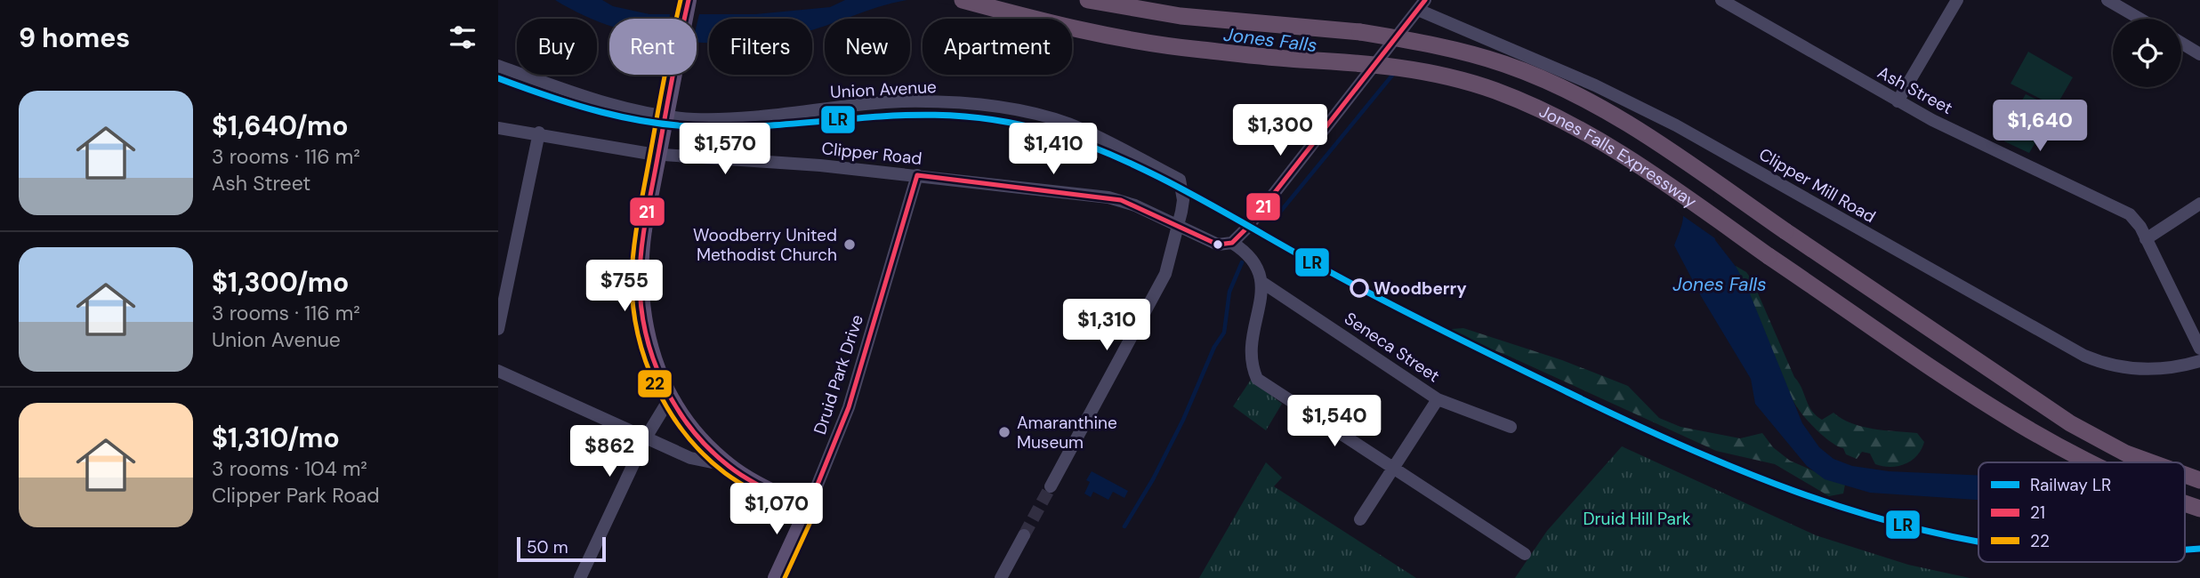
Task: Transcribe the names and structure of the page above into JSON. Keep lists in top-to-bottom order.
{
  "streets": {
    "highway": ["Jones Falls Expressway"],
    "main road": ["Druid Park Drive"],
    "street": [
      "Union Avenue",
      "Ash Street",
      "Clipper Road",
      "Clipper Mill Road",
      "Seneca Street"
    ]
  },
  "crossings": [
    ["Union Avenue", "Clipper Road"],
    ["Clipper Road", "Druid Park Drive"]
  ],
  "water": ["Jones Falls"],
  "parks": ["Druid Hill Park"],
  "places": ["Woodberry United Methodist Church", "Woodberry", "Amaranthine Museum"],
  "lines": ["transit line 21", "transit line 22", "rail line LR"],
  "legend": ["Railway LR", "21", "22"],
  "scale_bar": "50 m",
  "page": {
    "heading": "9 homes",
    "chip": [
      "Buy",
      "Rent",
      "Filters",
      "New",
      "Apartment"
    ],
    "list": [
      {
        "name": "$1,640/mo",
        "note": "3 rooms · 116 m² · Ash Street"
      },
      {
        "name": "$1,300/mo",
        "note": "3 rooms · 116 m² · Union Avenue"
      },
      {
        "name": "$1,310/mo",
        "note": "3 rooms · 104 m² · Clipper Park Road"
      }
    ],
    "price": [
      "$1,640",
      "$1,300",
      "$1,570",
      "$1,410",
      "$755",
      "$1,310",
      "$1,540",
      "$862",
      "$1,070"
    ],
    "scale": "50 m"
  }
}
